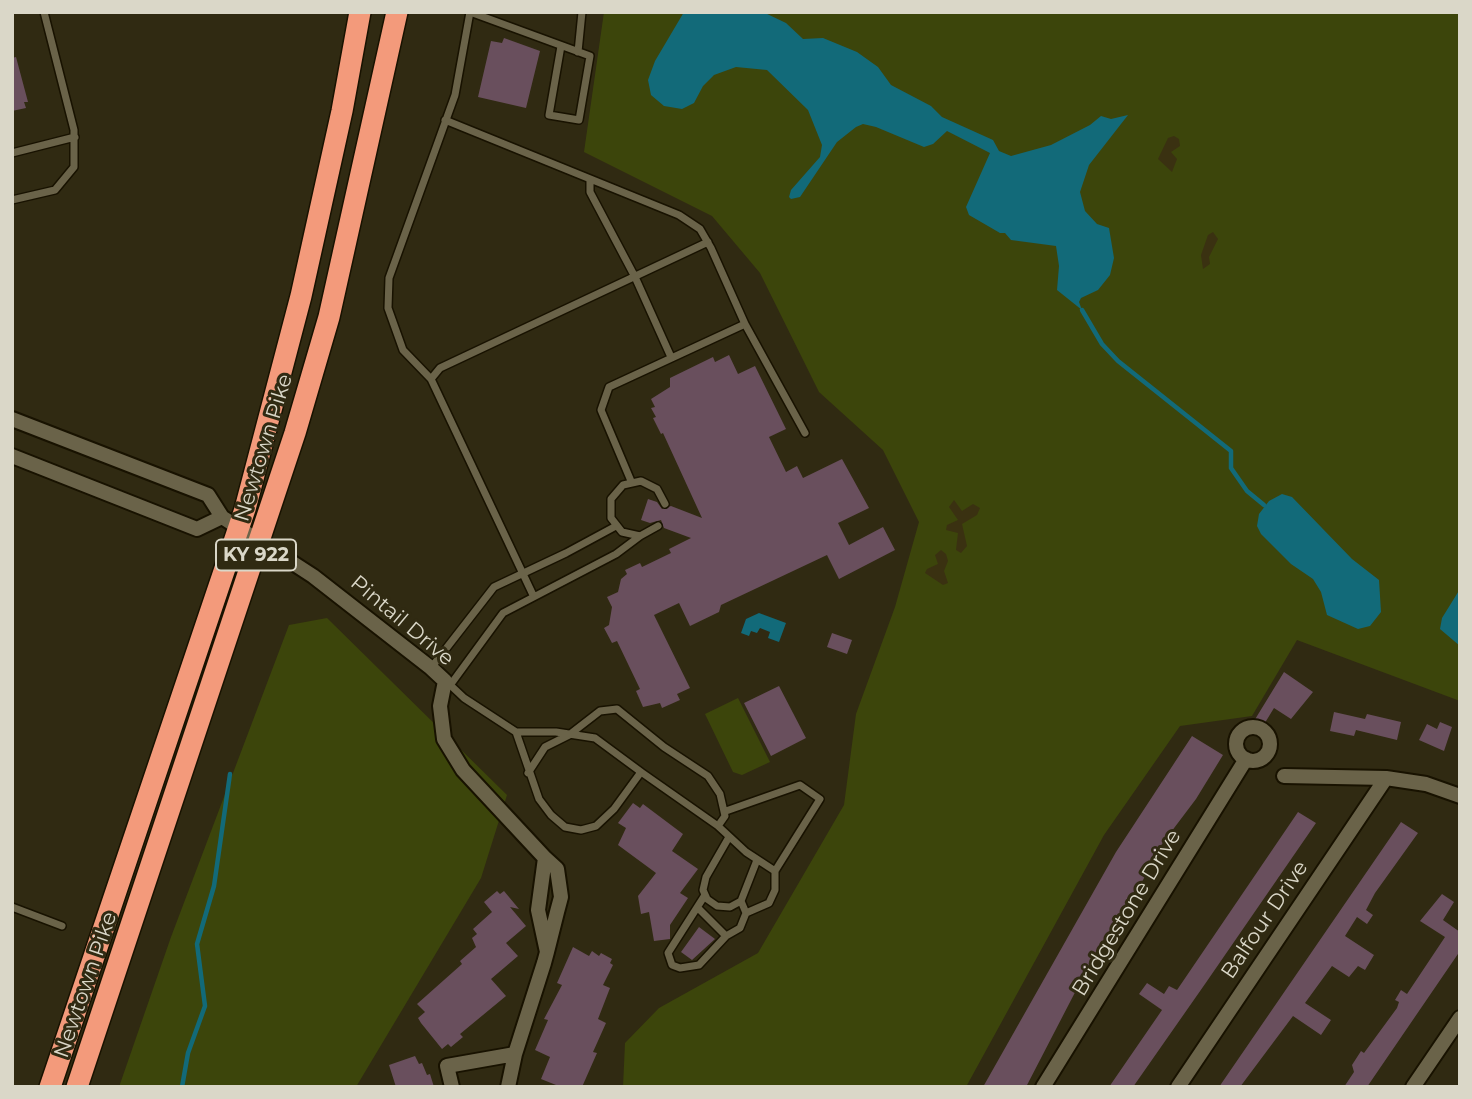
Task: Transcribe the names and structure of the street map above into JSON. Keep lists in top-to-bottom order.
{
  "streets": {
    "highway": ["Newtown Pike", "KY 922"],
    "street": ["Pintail Drive", "Bridgestone Drive", "Balfour Drive"]
  },
  "crossings": [
    ["Newtown Pike", "Pintail Drive"]
  ]
}
